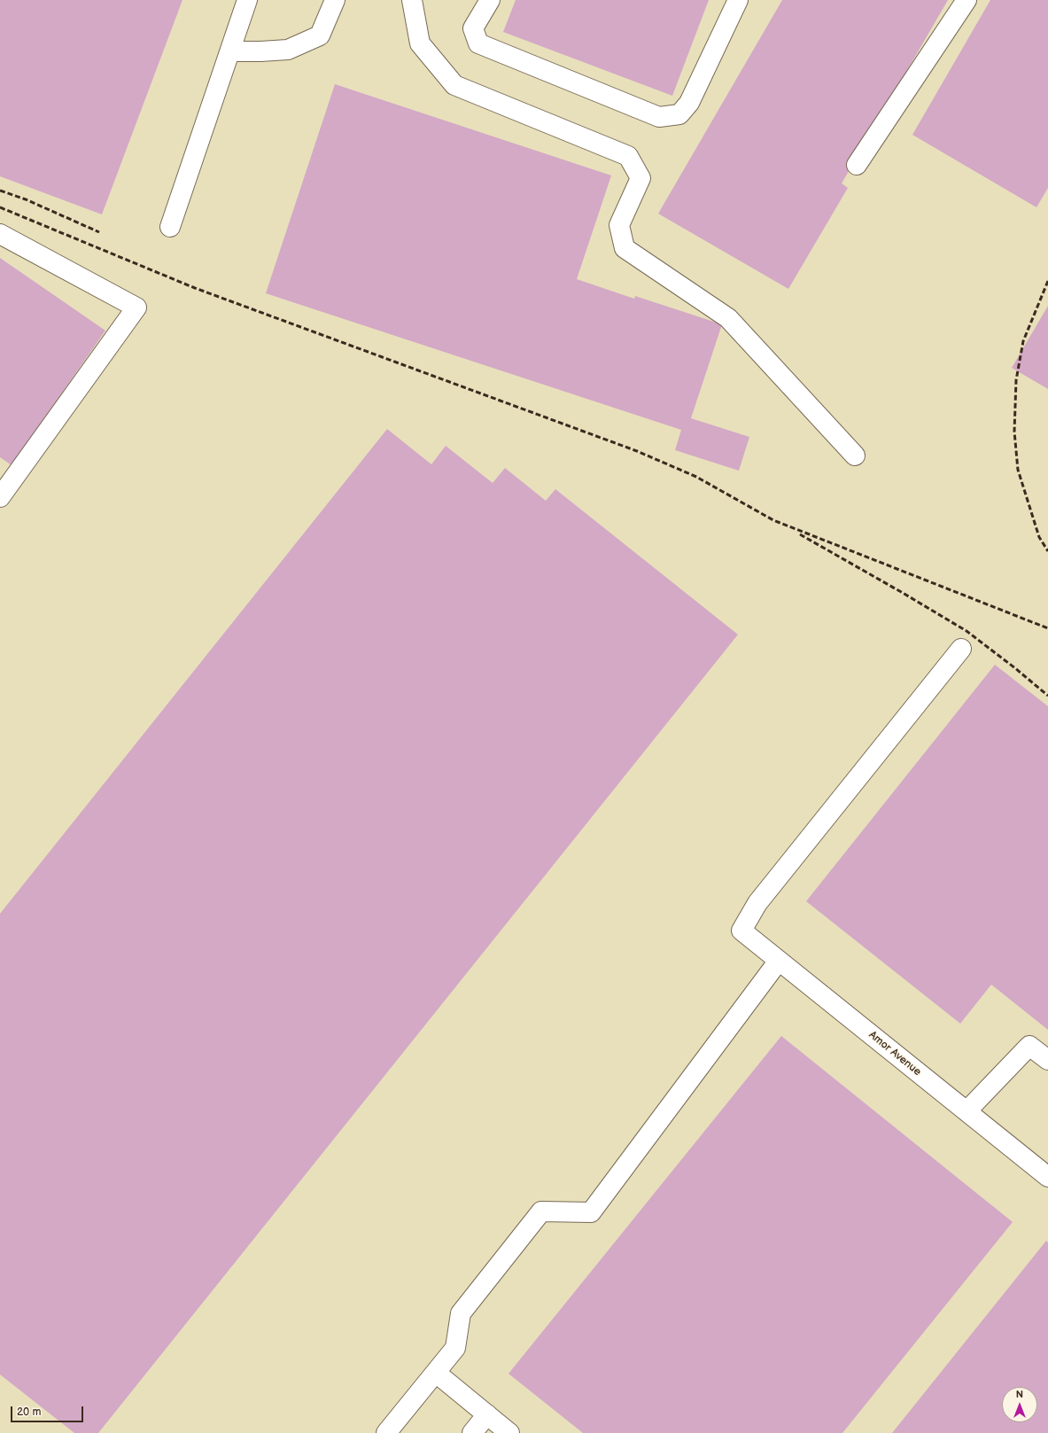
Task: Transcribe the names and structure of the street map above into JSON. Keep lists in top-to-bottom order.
{
  "streets": {
    "street": ["Amor Avenue"]
  },
  "scale_bar": "20 m",
  "north": "top"
}
